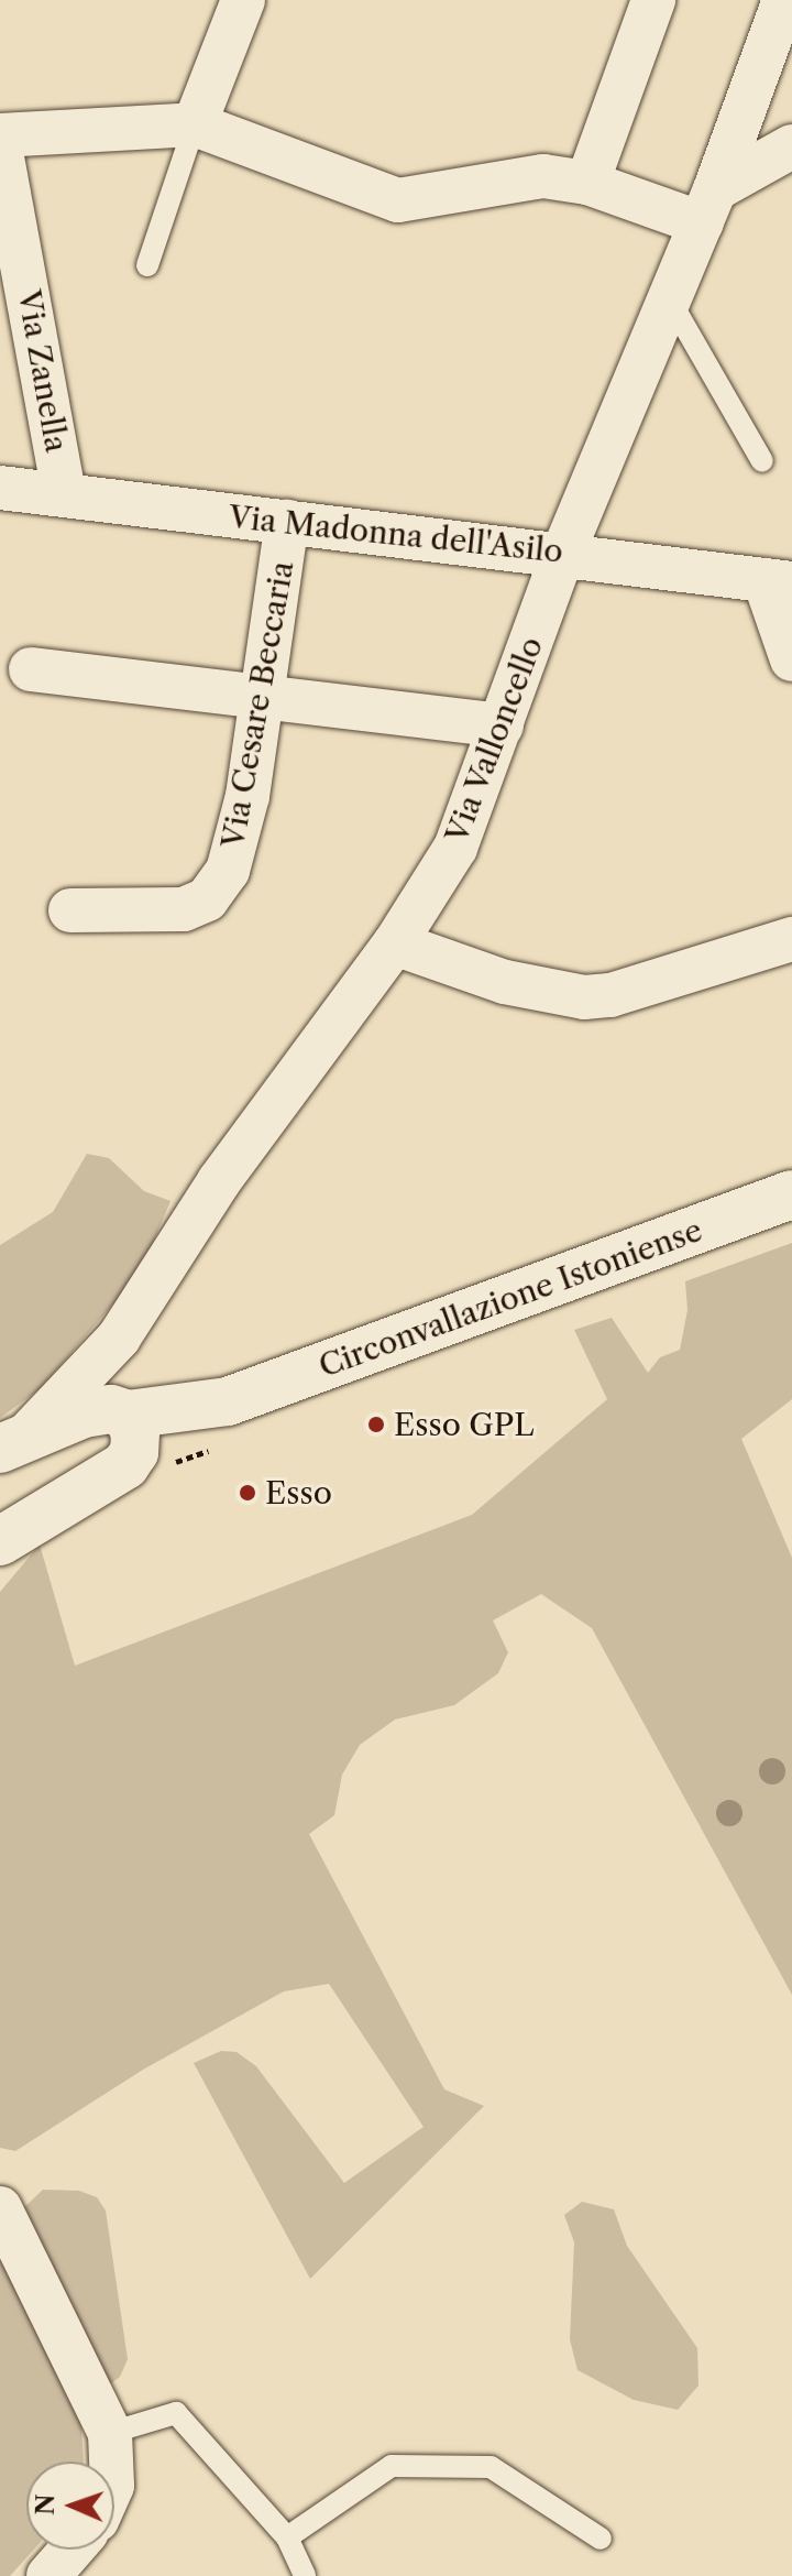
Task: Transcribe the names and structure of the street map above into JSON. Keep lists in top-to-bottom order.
{
  "streets": {
    "main road": ["Circonvallazione Istoniense"],
    "street": [
      "Via Zanella",
      "Via Madonna dell'Asilo",
      "Via Cesare Beccaria",
      "Via Valloncello"
    ]
  },
  "crossings": [
    ["Via Zanella", "Via Madonna dell'Asilo"],
    ["Via Madonna dell'Asilo", "Via Cesare Beccaria"],
    ["Via Madonna dell'Asilo", "Via Valloncello"],
    ["Via Valloncello", "Circonvallazione Istoniense"]
  ],
  "places": ["Esso GPL", "Esso"],
  "north": "left"
}
